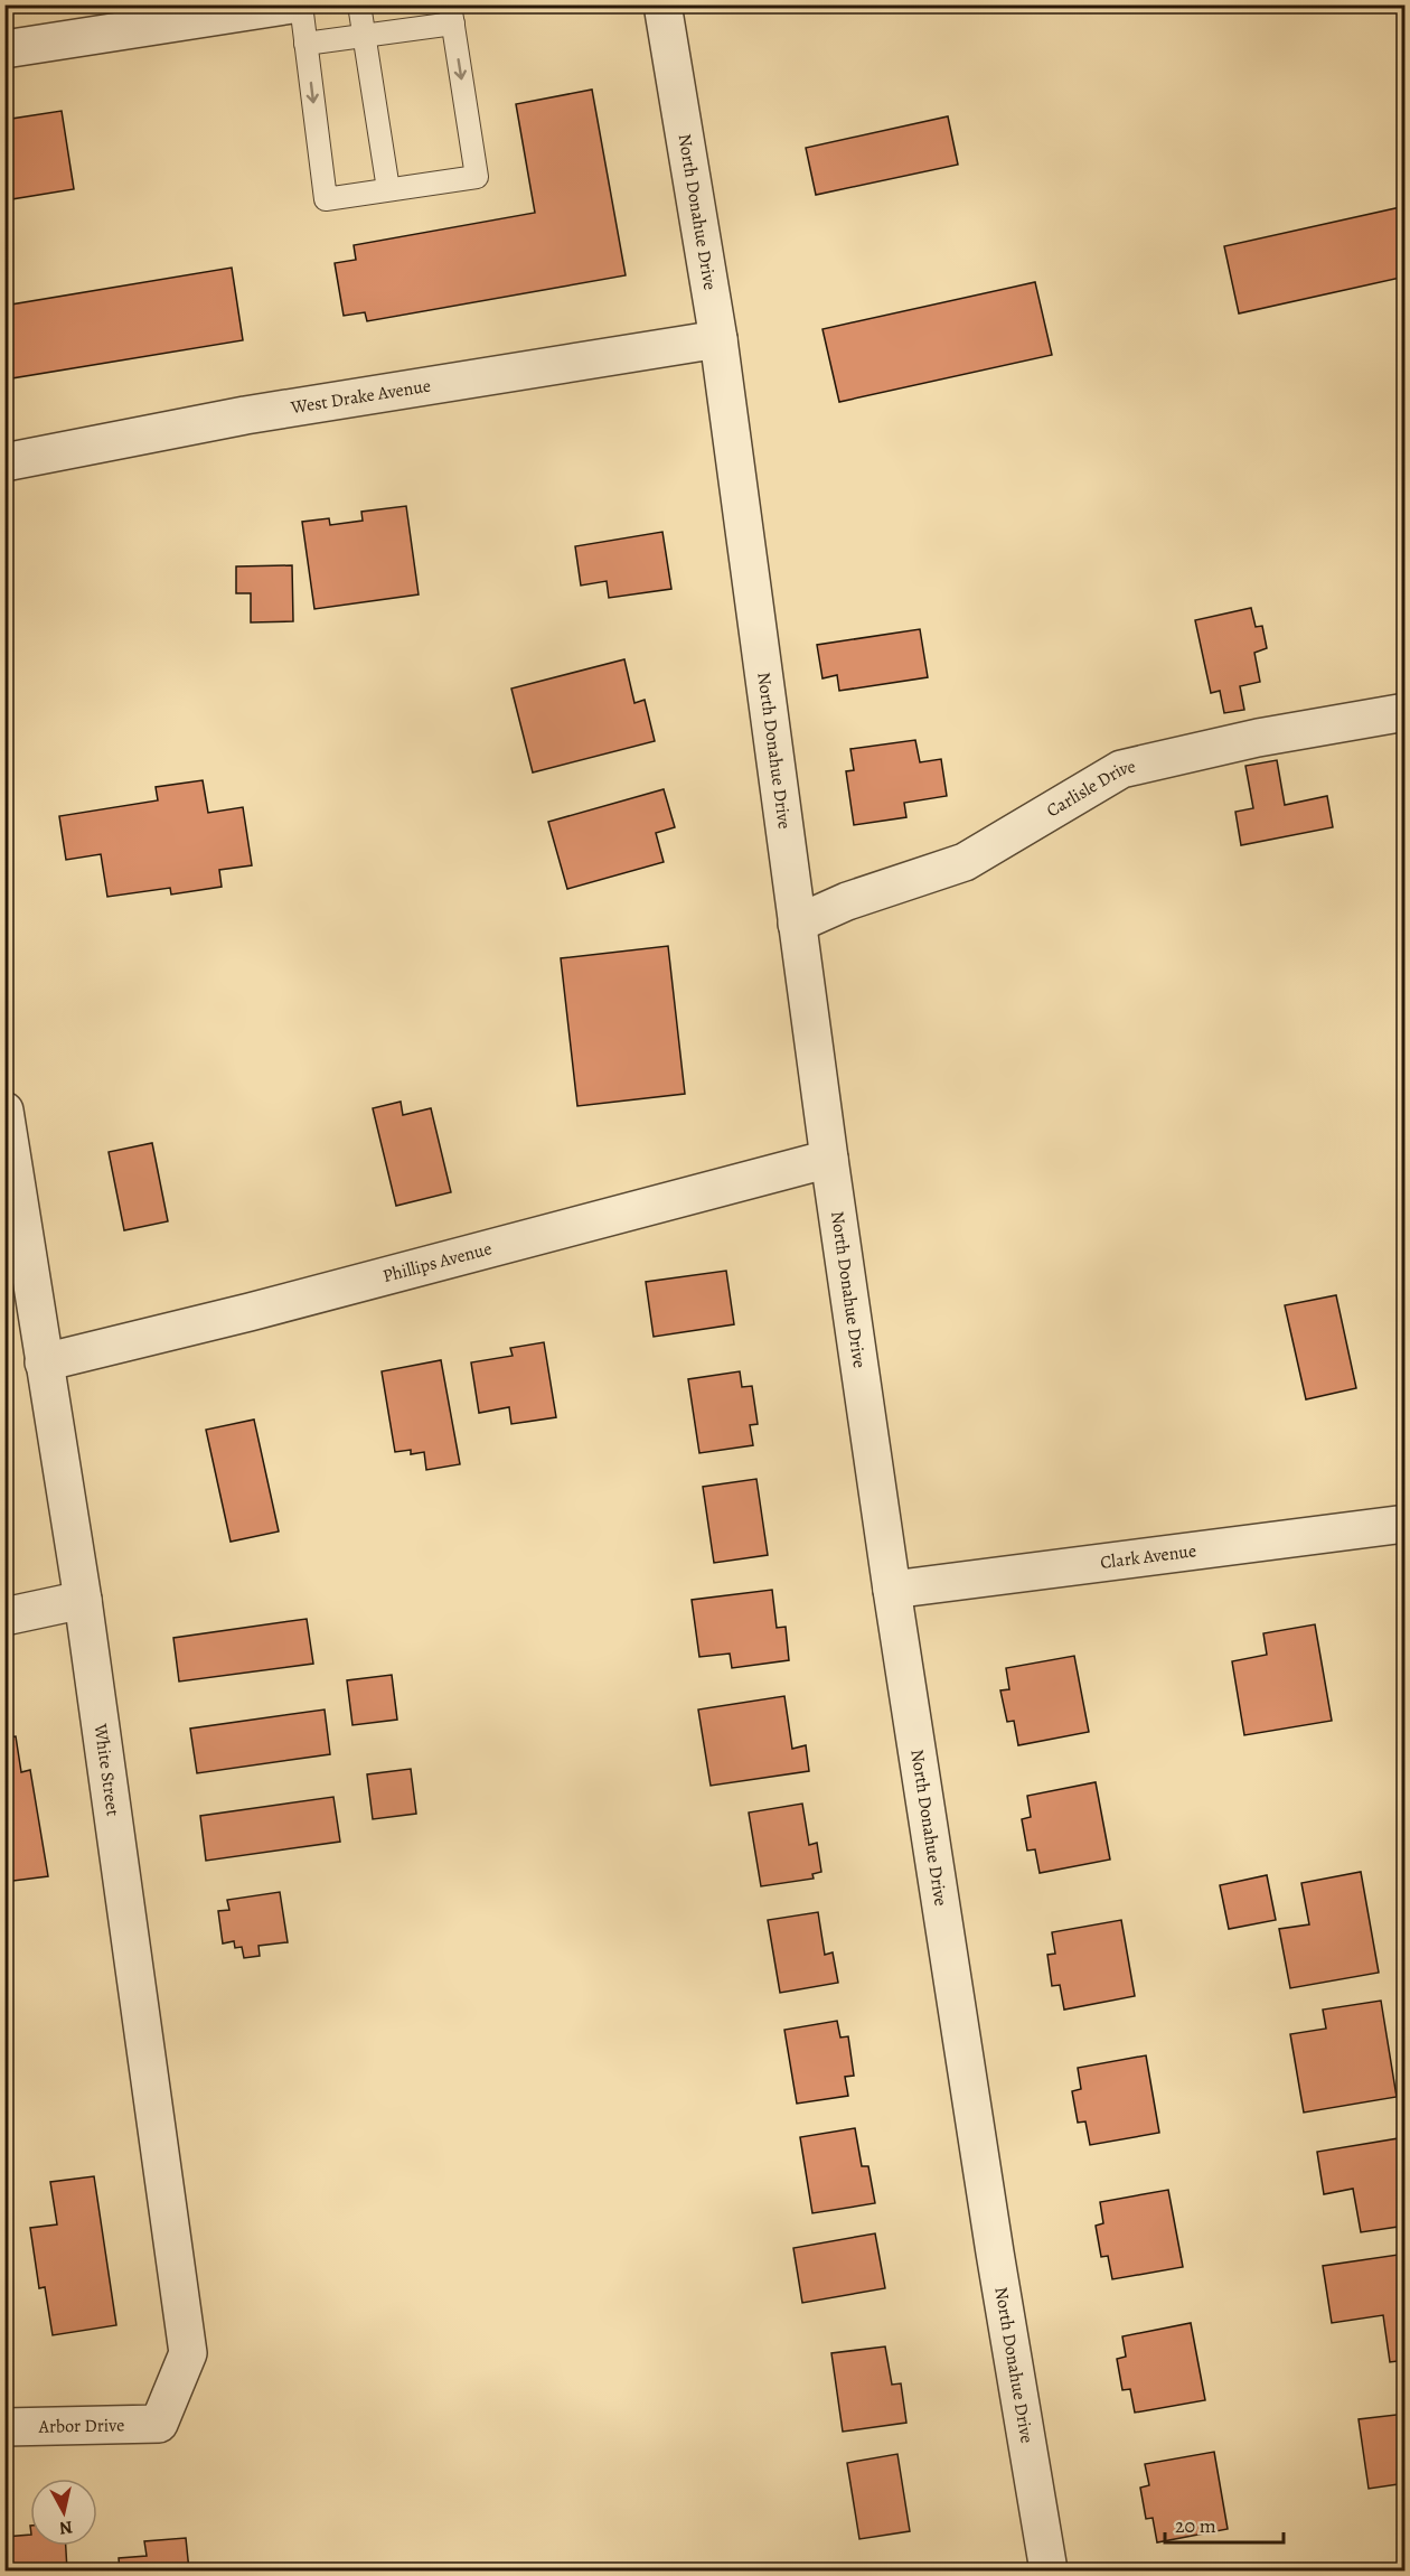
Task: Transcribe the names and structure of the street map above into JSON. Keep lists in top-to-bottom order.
{
  "streets": {
    "street": [
      "North Donahue Drive",
      "West Drake Avenue",
      "Carlisle Drive",
      "Phillips Avenue",
      "Clark Avenue",
      "White Street",
      "Arbor Drive"
    ]
  },
  "crossings": [
    ["North Donahue Drive", "West Drake Avenue"],
    ["North Donahue Drive", "Carlisle Drive"],
    ["North Donahue Drive", "Phillips Avenue"],
    ["North Donahue Drive", "Clark Avenue"],
    ["Phillips Avenue", "White Street"],
    ["White Street", "Arbor Drive"]
  ],
  "scale_bar": "20 m",
  "north": "bottom"
}
